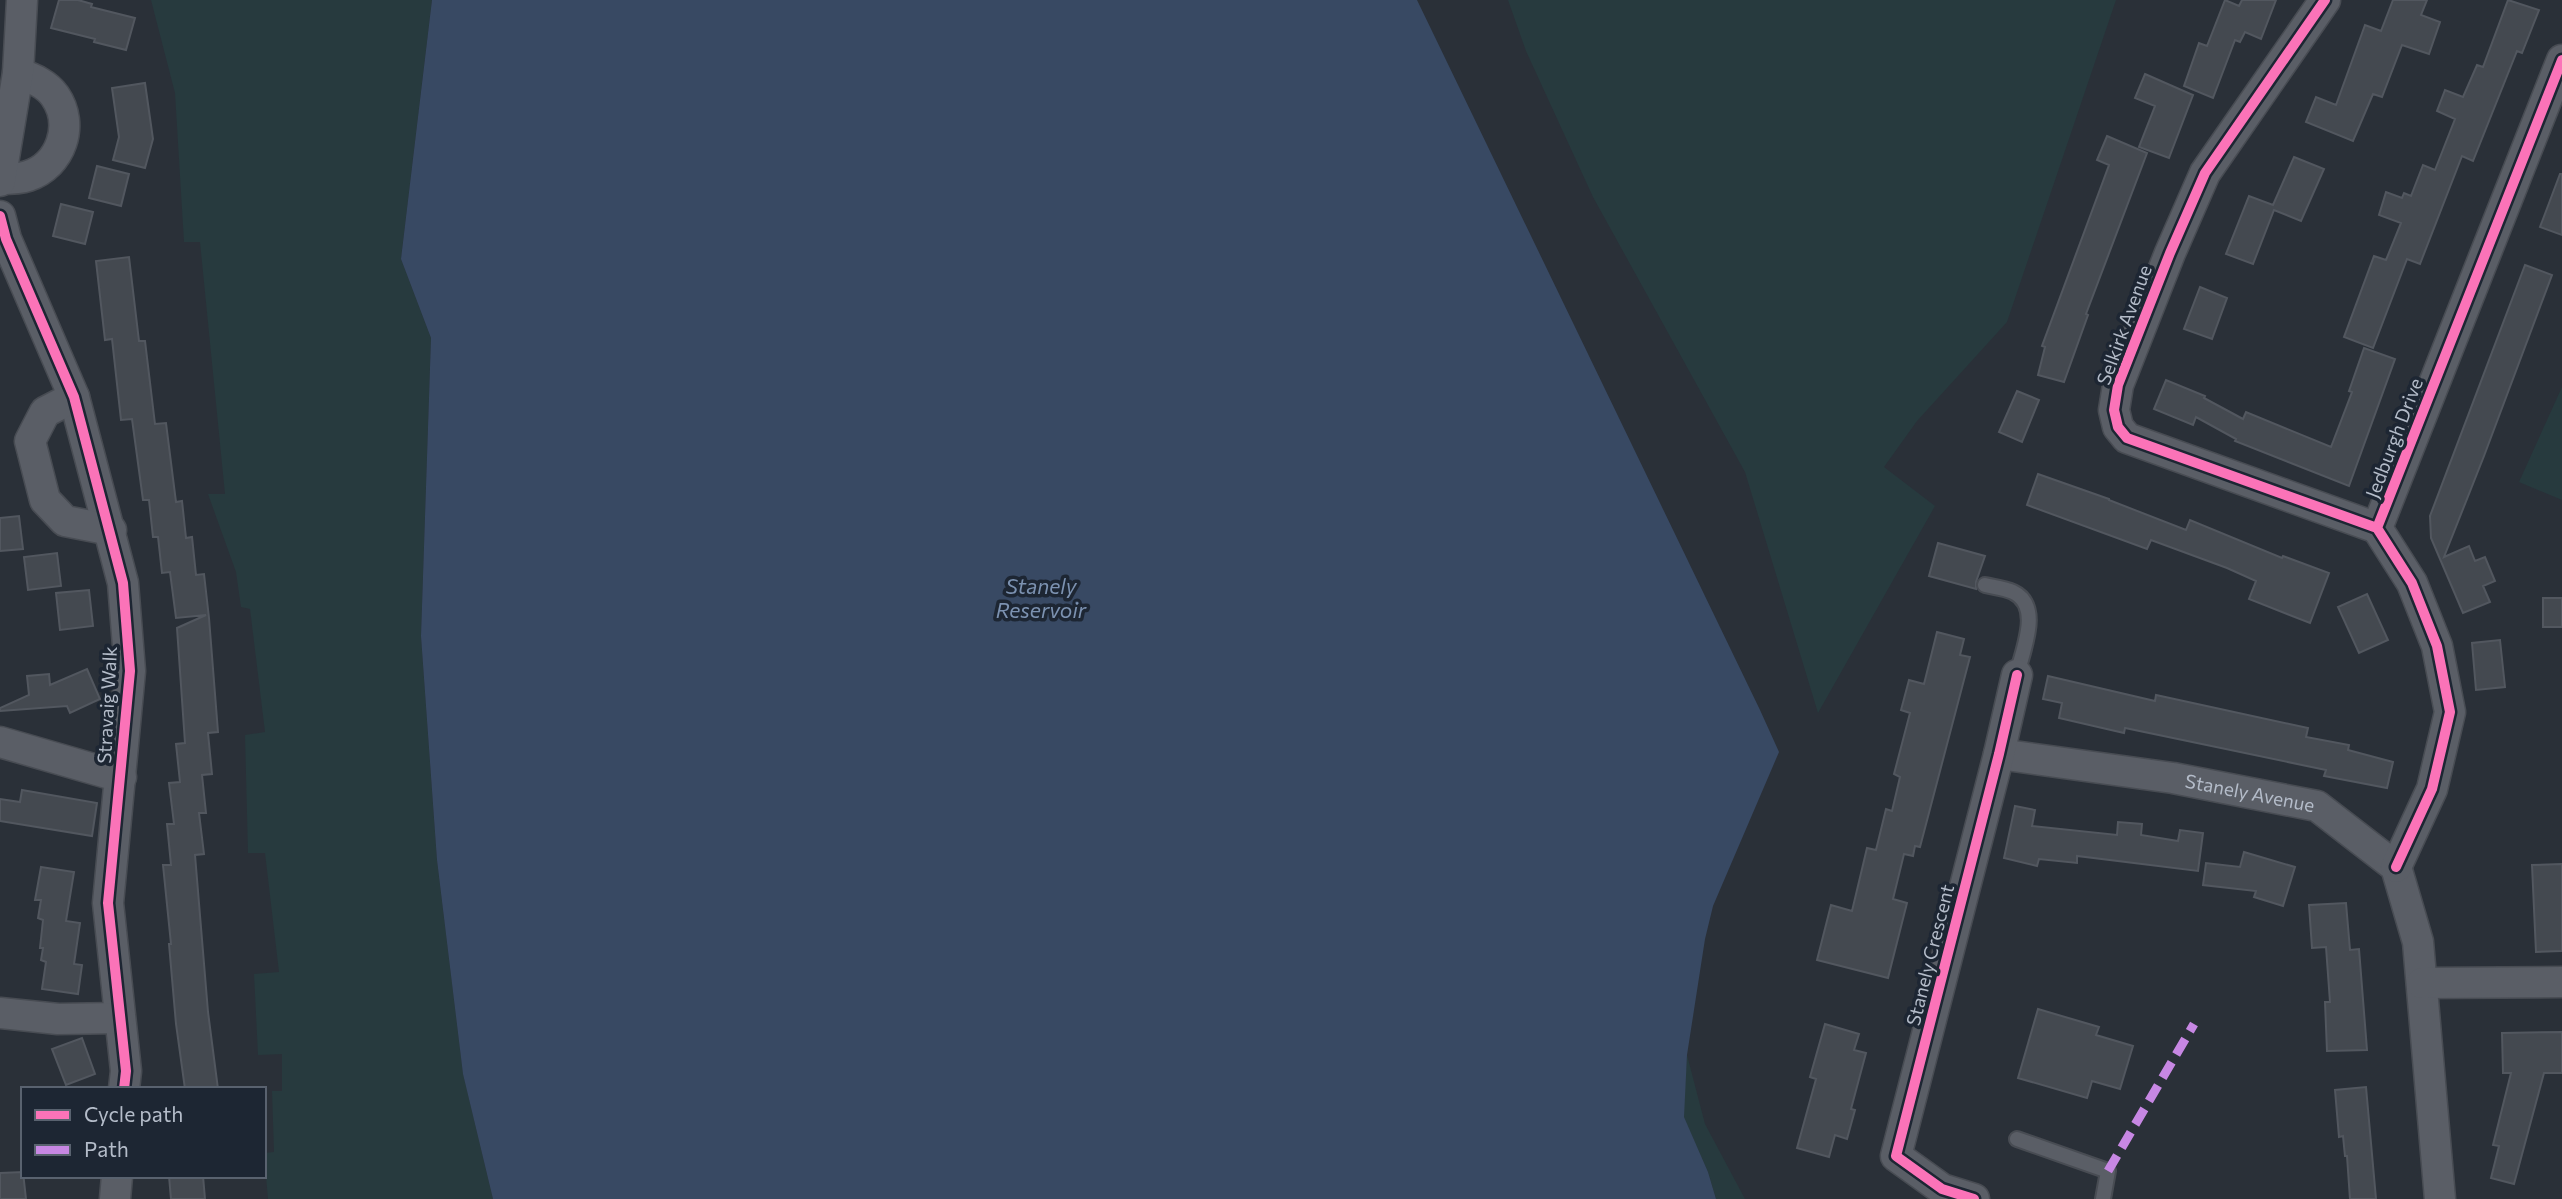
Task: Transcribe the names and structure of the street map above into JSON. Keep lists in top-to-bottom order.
{
  "streets": {
    "street": [
      "Selkirk Avenue",
      "Jedburgh Drive",
      "Stravaig Walk",
      "Stanely Avenue",
      "Stanely Crescent"
    ]
  },
  "crossings": [
    ["Selkirk Avenue", "Jedburgh Drive"],
    ["Jedburgh Drive", "Stanely Avenue"],
    ["Stanely Avenue", "Stanely Crescent"]
  ],
  "water": ["Stanely Reservoir"],
  "legend": ["Cycle path", "Path"]
}
